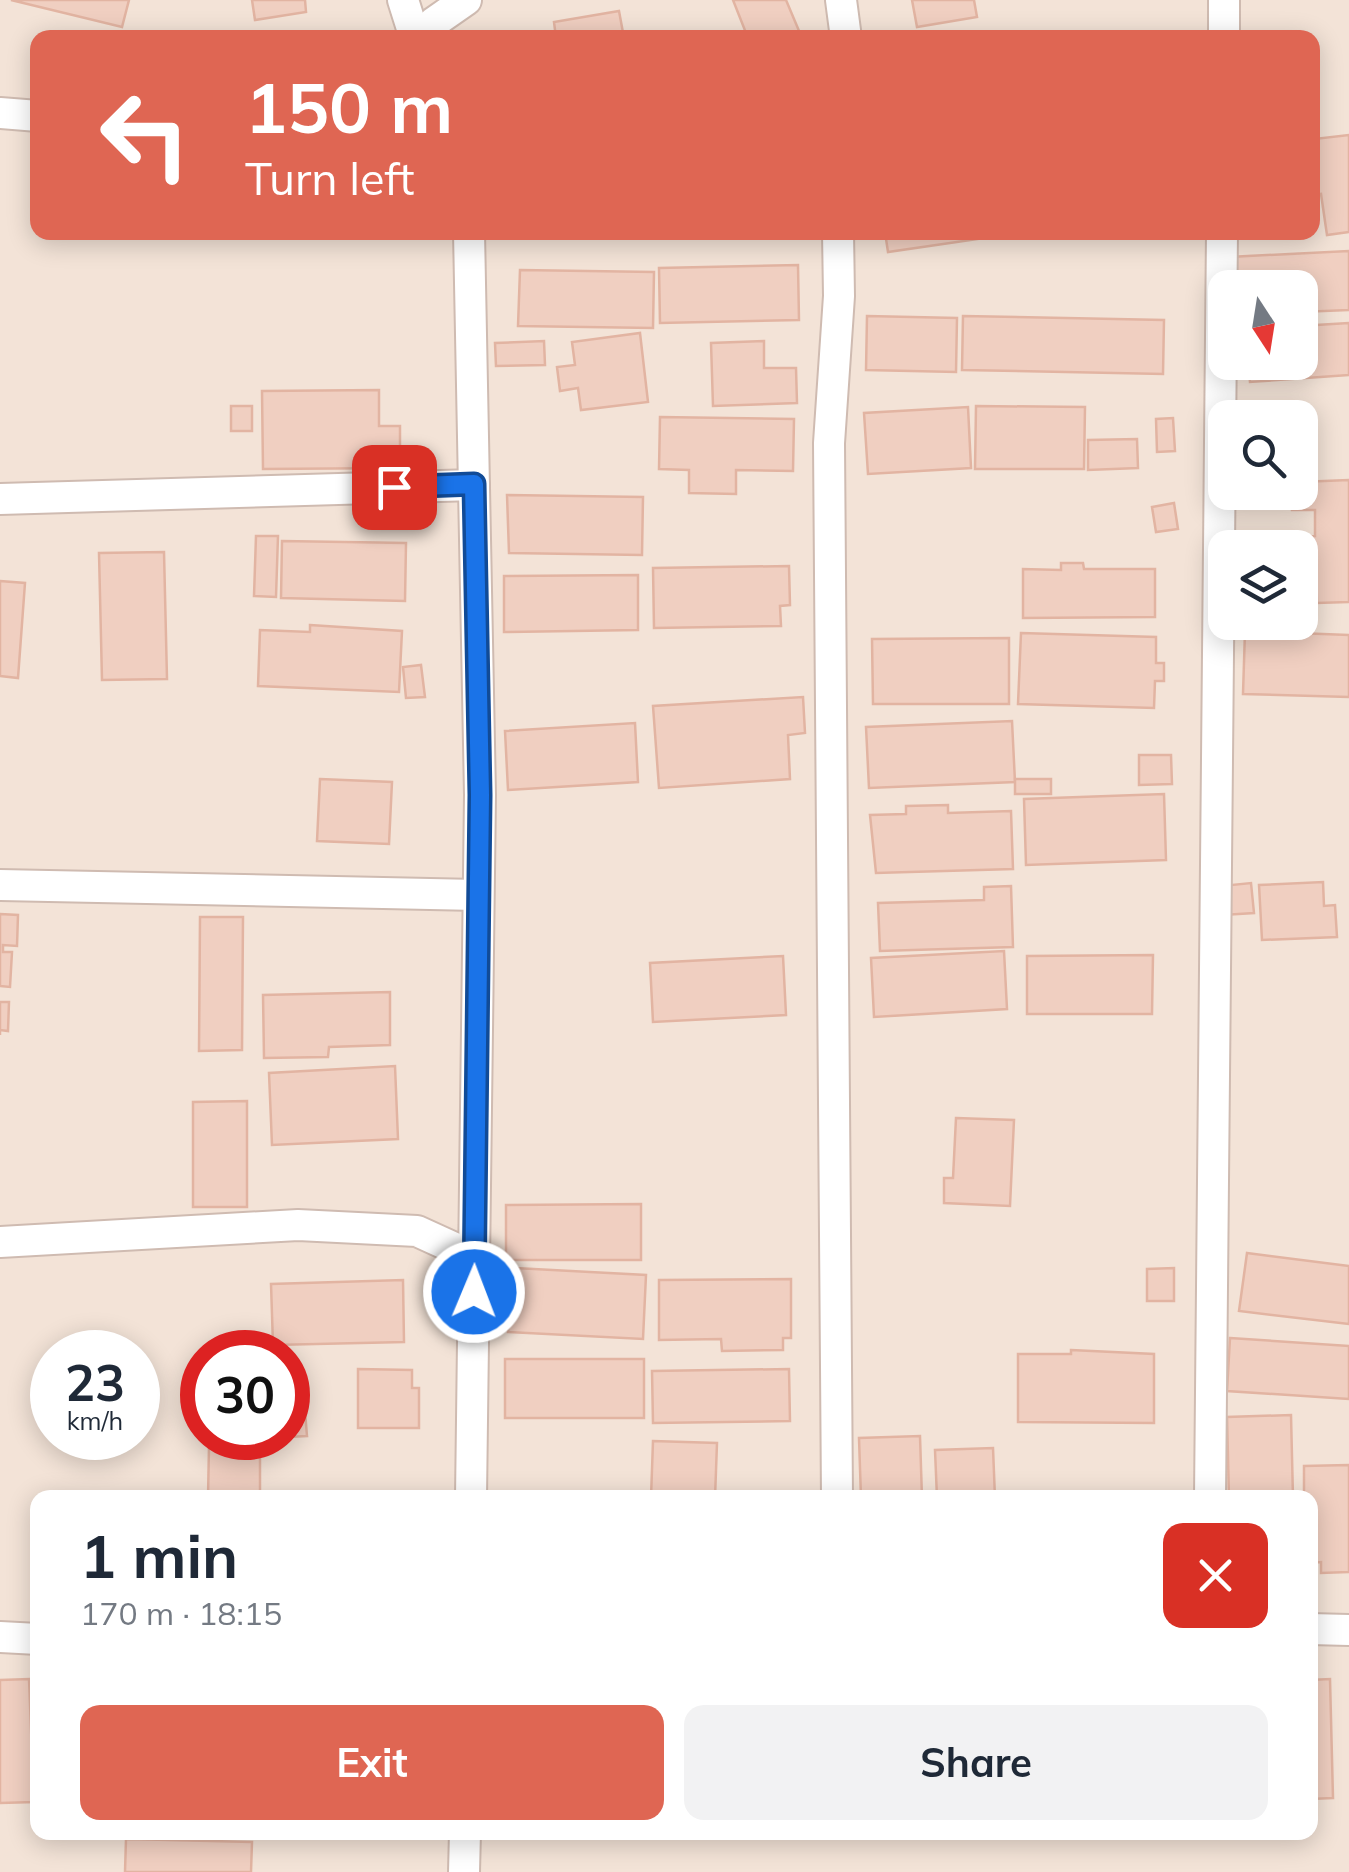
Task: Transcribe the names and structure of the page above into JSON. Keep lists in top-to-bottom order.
{
  "north": "bottom",
  "page": {
    "turn": ["150 m", "Turn left"],
    "speed": "23 km/h",
    "limit": "30",
    "heading": ["1 min", "170 m · 18:15"],
    "buttons": ["Exit", "Share"]
  }
}
